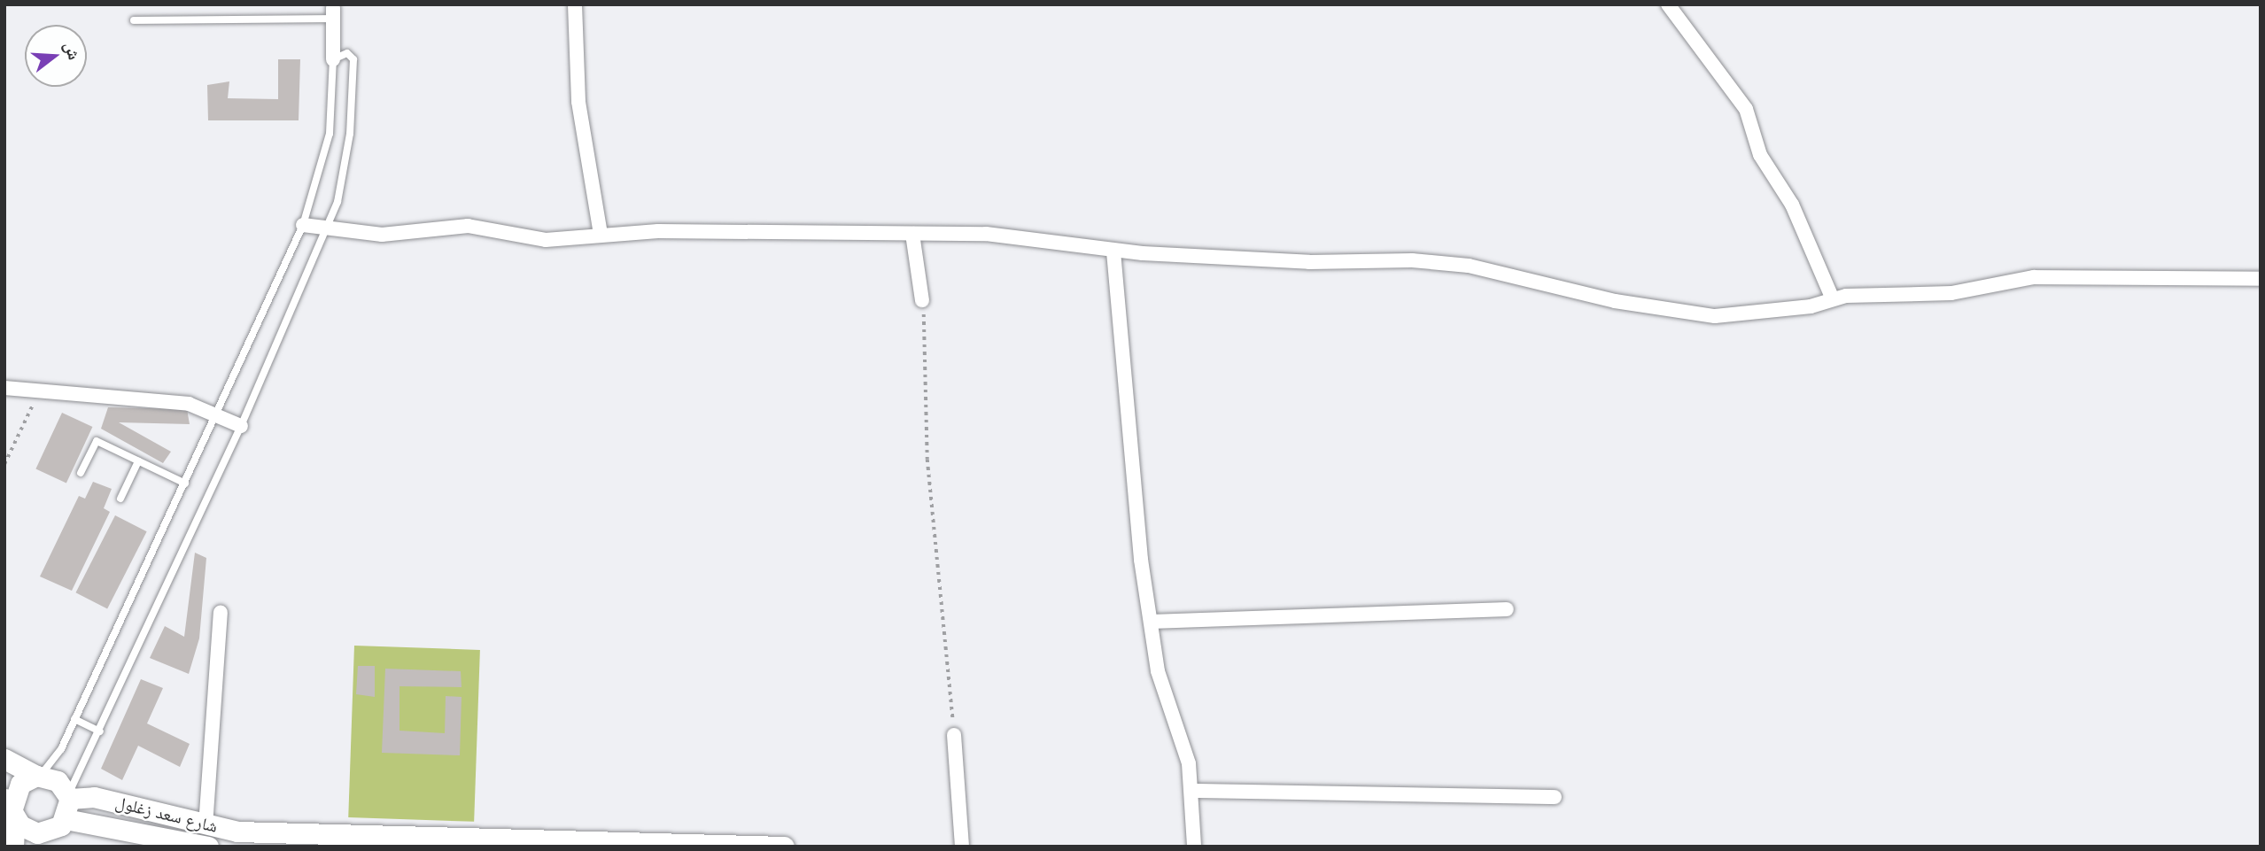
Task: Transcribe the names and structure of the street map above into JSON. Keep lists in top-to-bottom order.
{
  "streets": {
    "main road": ["شارع سعد زغلول"]
  },
  "north": "right"
}
